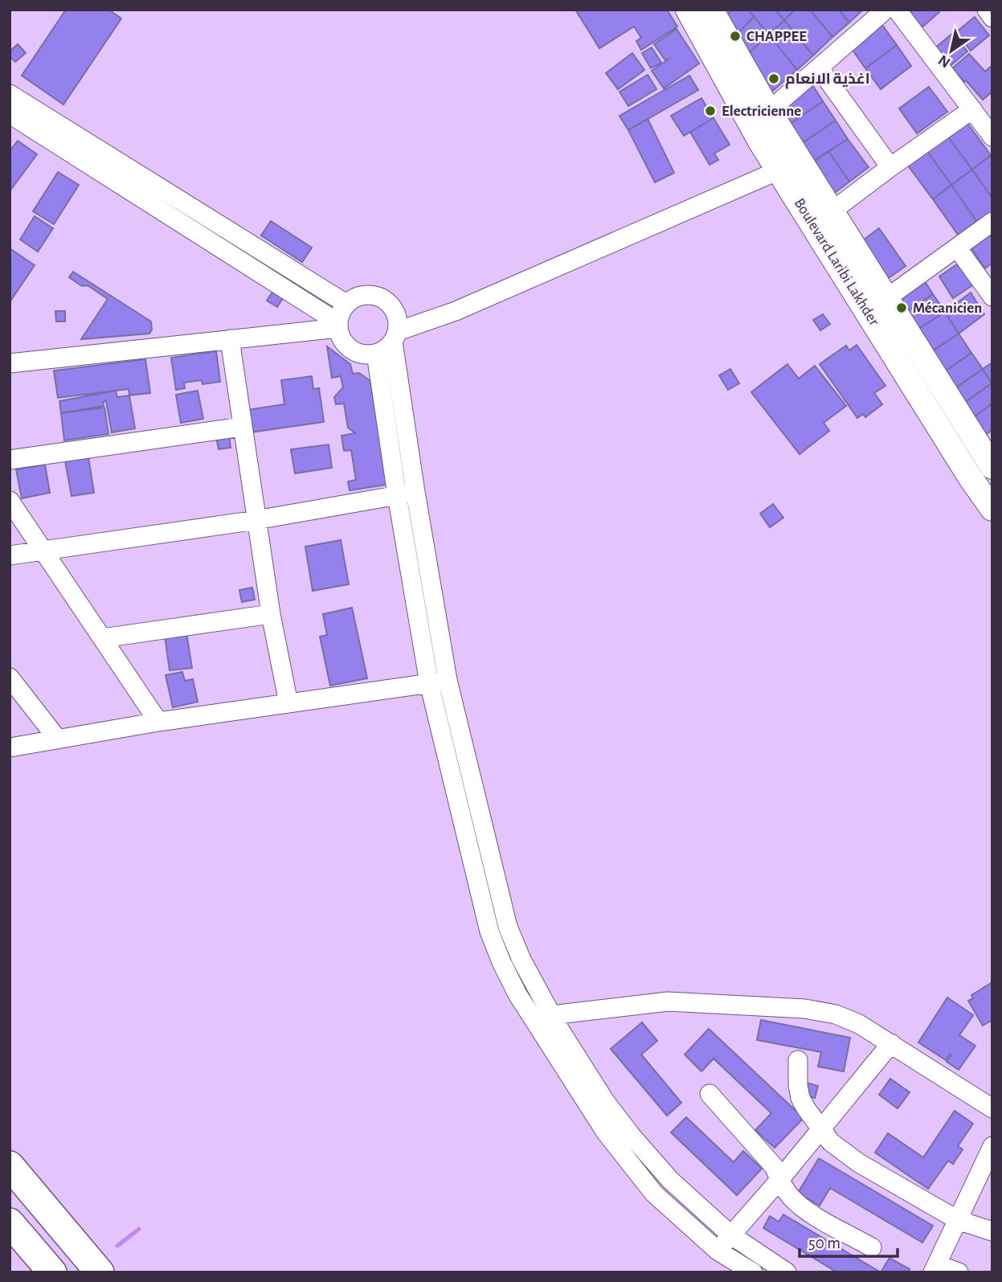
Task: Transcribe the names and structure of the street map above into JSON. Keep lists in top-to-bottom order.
{
  "streets": {
    "main road": ["Boulevard Laribi Lakhder"]
  },
  "places": [
    "CHAPPEE",
    "اغذية الانعام",
    "Electricienne",
    "Mécanicien"
  ],
  "scale_bar": "50 m",
  "north": "bottom left"
}
